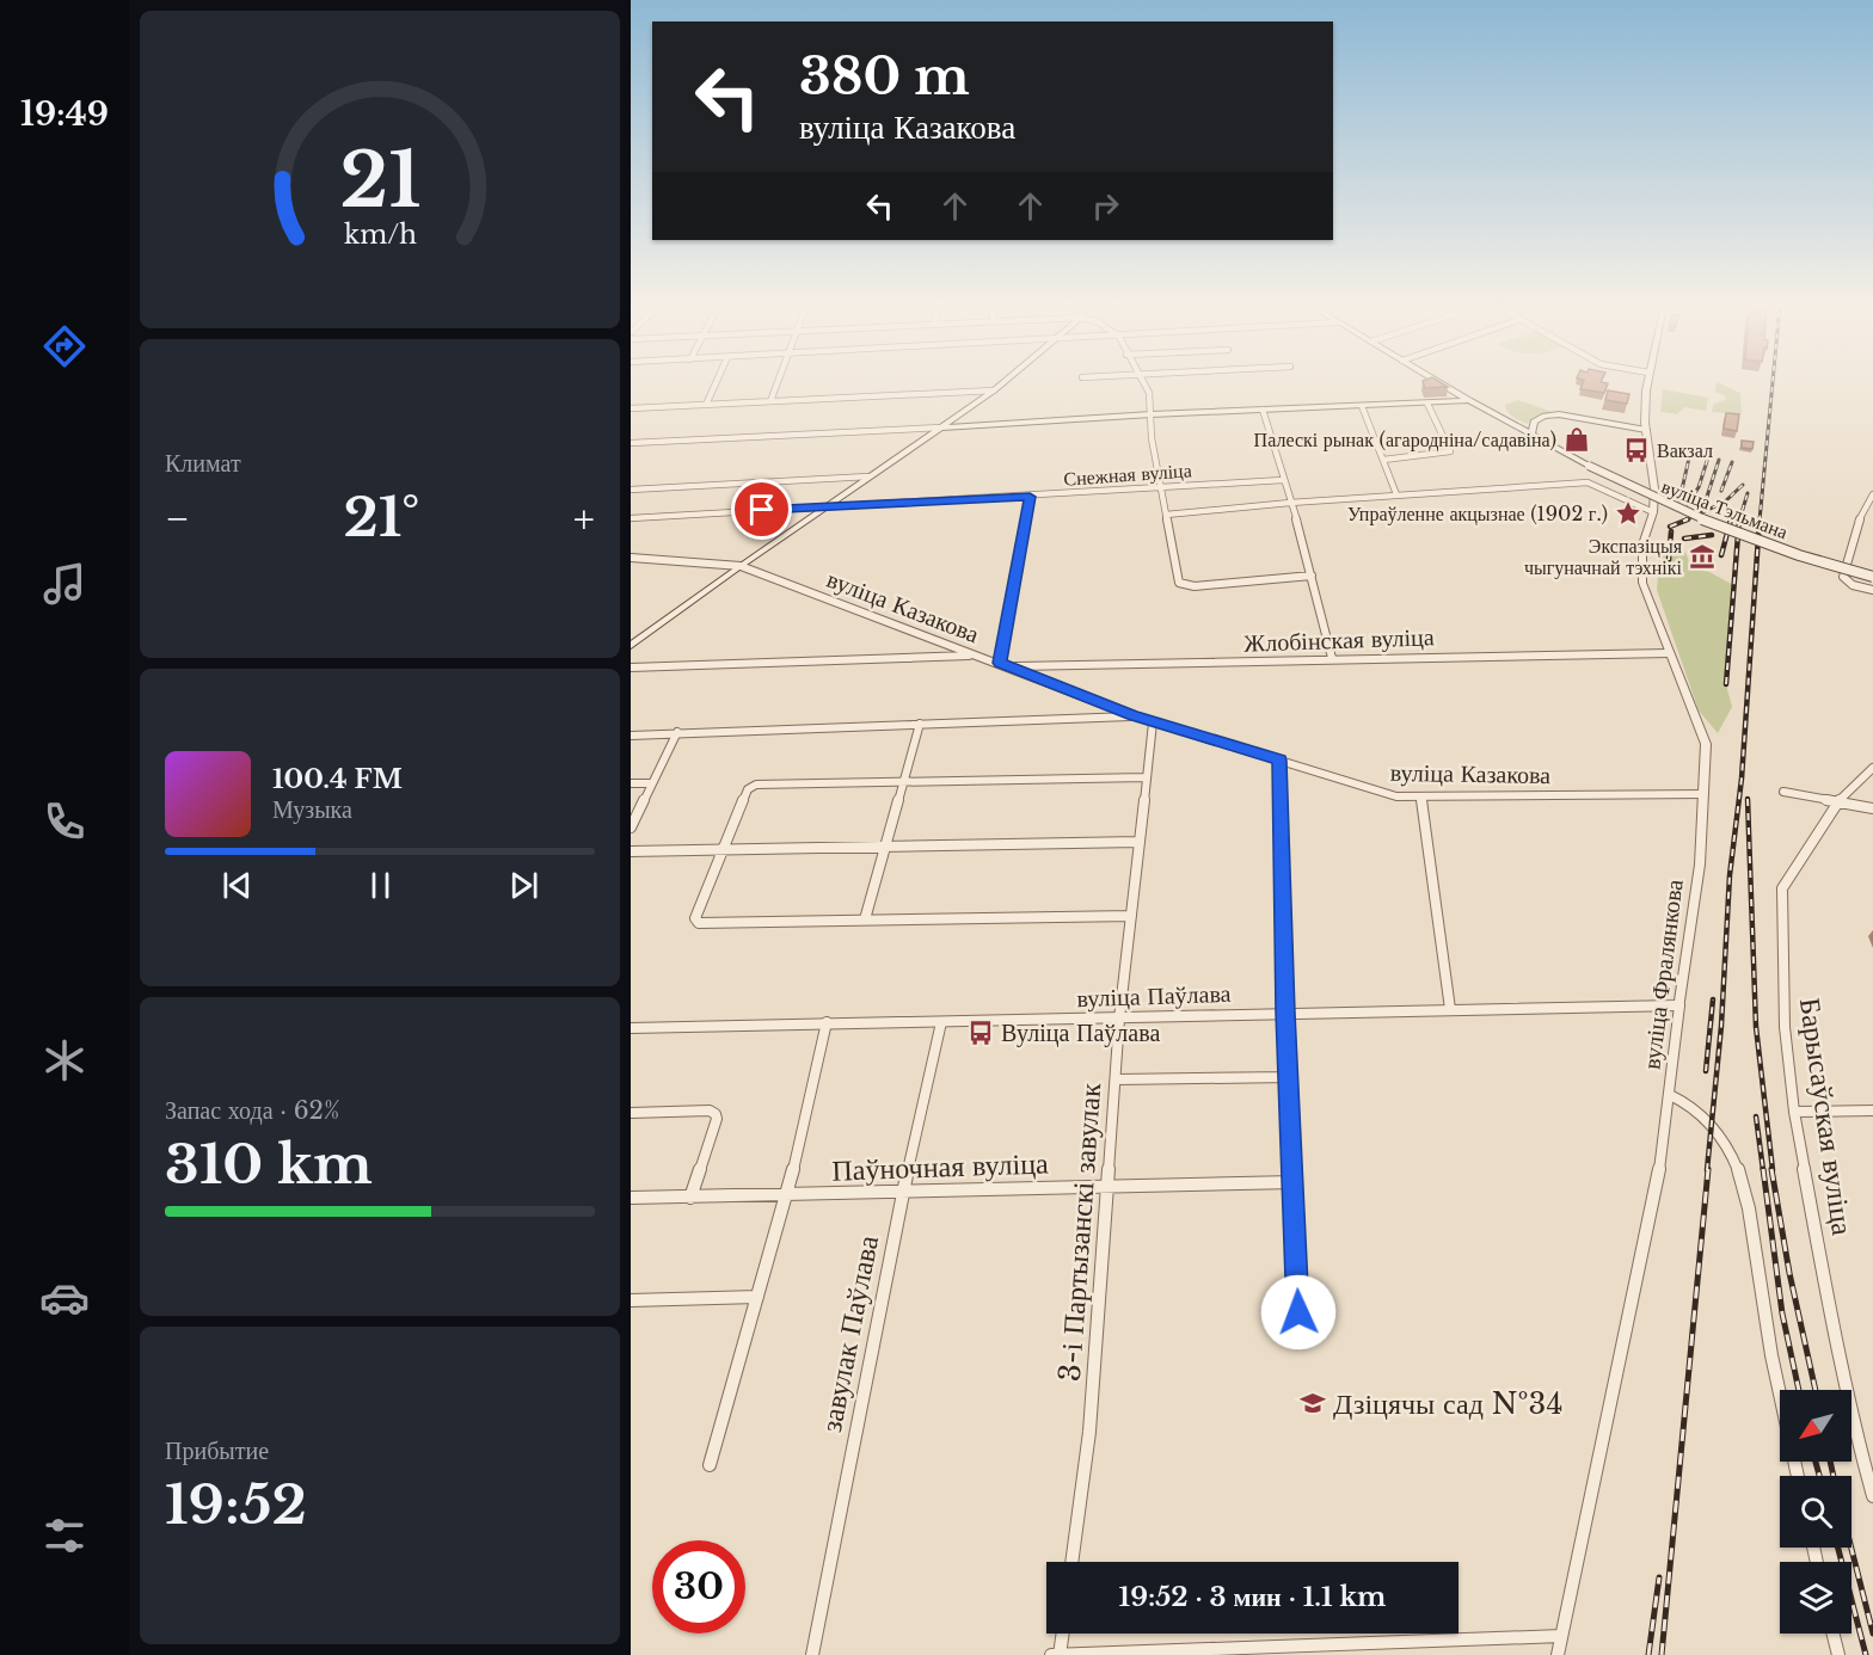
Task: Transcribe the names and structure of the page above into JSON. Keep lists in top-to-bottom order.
{
  "streets": {
    "main road": ["вуліца Тэльмана"],
    "street": [
      "Снежная вуліца",
      "вуліца Казакова",
      "Жлобінская вуліца",
      "вуліца Фралянкова",
      "вуліца Паўлава",
      "Барысаўская вуліца",
      "Паўночная вуліца",
      "3-і Партызанскі завулак",
      "завулак Паўлава"
    ]
  },
  "crossings": [
    ["вуліца Казакова", "Жлобінская вуліца"],
    ["вуліца Казакова", "вуліца Фралянкова"],
    ["вуліца Казакова", "3-і Партызанскі завулак"],
    ["Жлобінская вуліца", "вуліца Фралянкова"],
    ["вуліца Фралянкова", "вуліца Паўлава"],
    ["вуліца Паўлава", "3-і Партызанскі завулак"],
    ["вуліца Паўлава", "завулак Паўлава"],
    ["Паўночная вуліца", "3-і Партызанскі завулак"],
    ["Паўночная вуліца", "завулак Паўлава"]
  ],
  "places": {
    "shop": ["Палескі рынак (агародніна/садавіна)"],
    "bus stop": ["Вакзал", "Вуліца Паўлава"],
    "place": ["Упраўленне акцызнае (1902 г.)"],
    "museum": ["Экспазіцыя чыгуначнай тэхнікі"],
    "school or university": ["Дзіцячы сад №34"]
  },
  "north": "bottom left",
  "page": {
    "tabs": "19:49",
    "turn": ["380 m", "вуліца Казакова"],
    "tile": [
      "Климат",
      ["Запас хода · 62%", "310 km"],
      ["Прибытие", "19:52"]
    ],
    "heat": ["−", "21°", "+"],
    "song": ["100.4 FM", "Музыка"],
    "limit": "30",
    "trip": "19:52 · 3 мин · 1.1 km",
    "gauge": ["21", "km/h"]
  }
}
